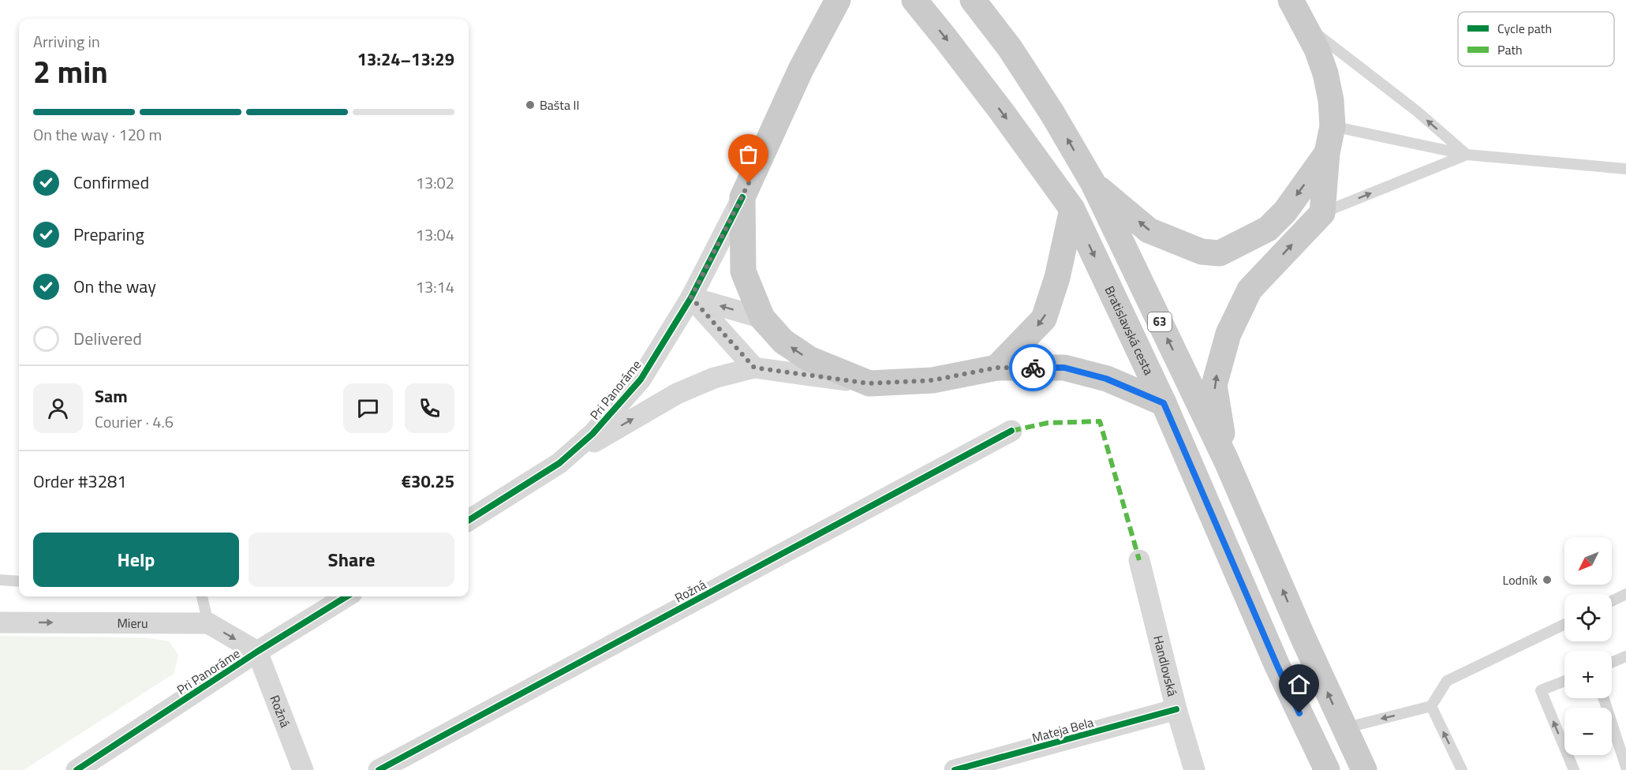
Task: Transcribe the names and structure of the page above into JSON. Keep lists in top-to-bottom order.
{
  "streets": {
    "main road": ["63", "Bratislavská cesta"],
    "street": [
      "Pri Panoráme",
      "Rožná",
      "Mieru",
      "Handlovská",
      "Mateja Bela"
    ]
  },
  "crossings": [
    ["Pri Panoráme", "Rožná"],
    ["Pri Panoráme", "Mieru"],
    ["Rožná", "Mieru"],
    ["Handlovská", "Mateja Bela"]
  ],
  "one_way": ["Mieru"],
  "places": ["Bašta II", "Lodník"],
  "legend": ["Cycle path", "Path"],
  "north": "bottom left",
  "page": {
    "heading": ["2 min", "Arriving in", "13:24–13:29"],
    "panel": [
      "Sam",
      "Courier · 4.6",
      "Order #3281",
      "€30.25"
    ],
    "bar": "On the way · 120 m",
    "list": [
      ["Confirmed", "13:02"],
      ["Preparing", "13:04"],
      ["On the way", "13:14"],
      "Delivered"
    ],
    "buttons": ["Help", "Share"],
    "map_buttons": ["+", "−"]
  }
}
